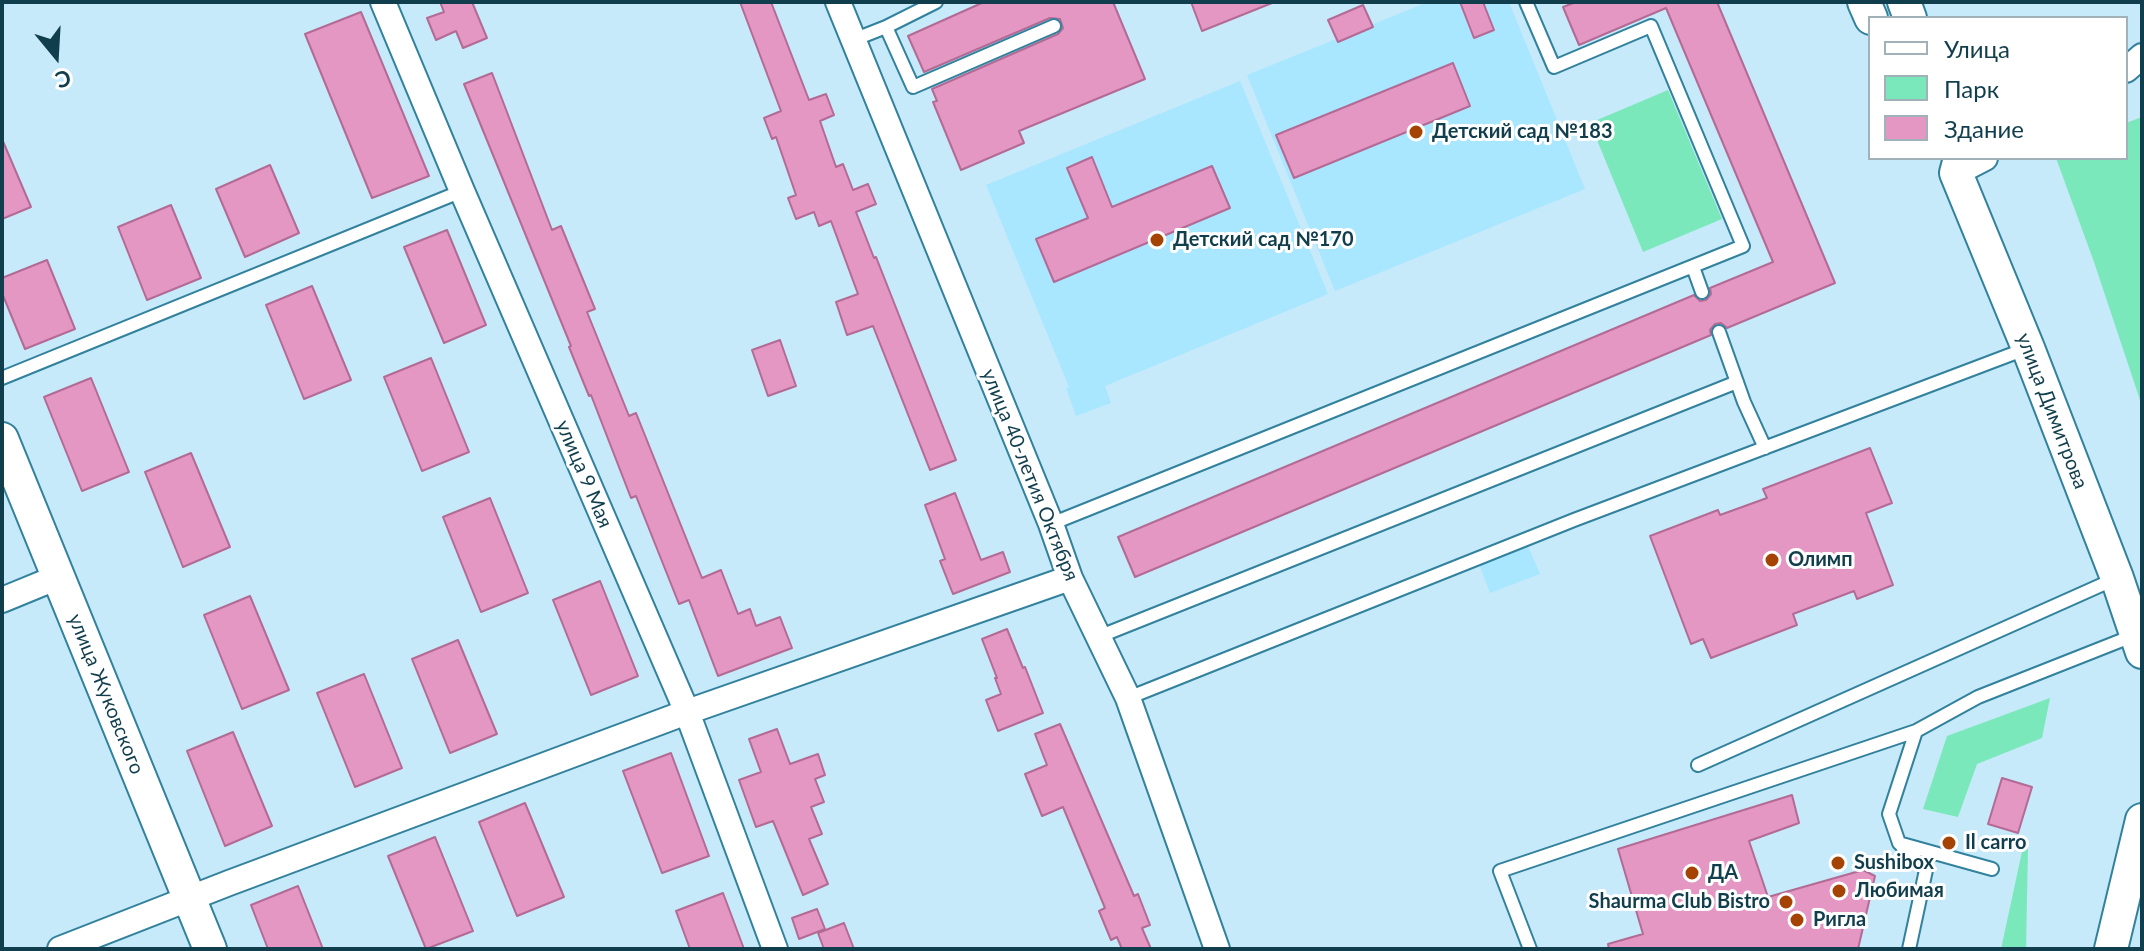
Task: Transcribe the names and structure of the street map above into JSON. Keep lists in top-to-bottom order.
{
  "streets": {
    "main road": ["улица Димитрова", "улица Жуковского"],
    "street": ["улица 9 Мая", "улица 40-летия Октября"]
  },
  "places": [
    "Детский сад №183",
    "Детский сад №170",
    "Олимп",
    "Il carro",
    "Sushibox",
    "ДА",
    "Любимая",
    "Shaurma Club Bistro",
    "Ригла"
  ],
  "legend": ["Улица", "Парк", "Здание"],
  "north": "bottom"
}
